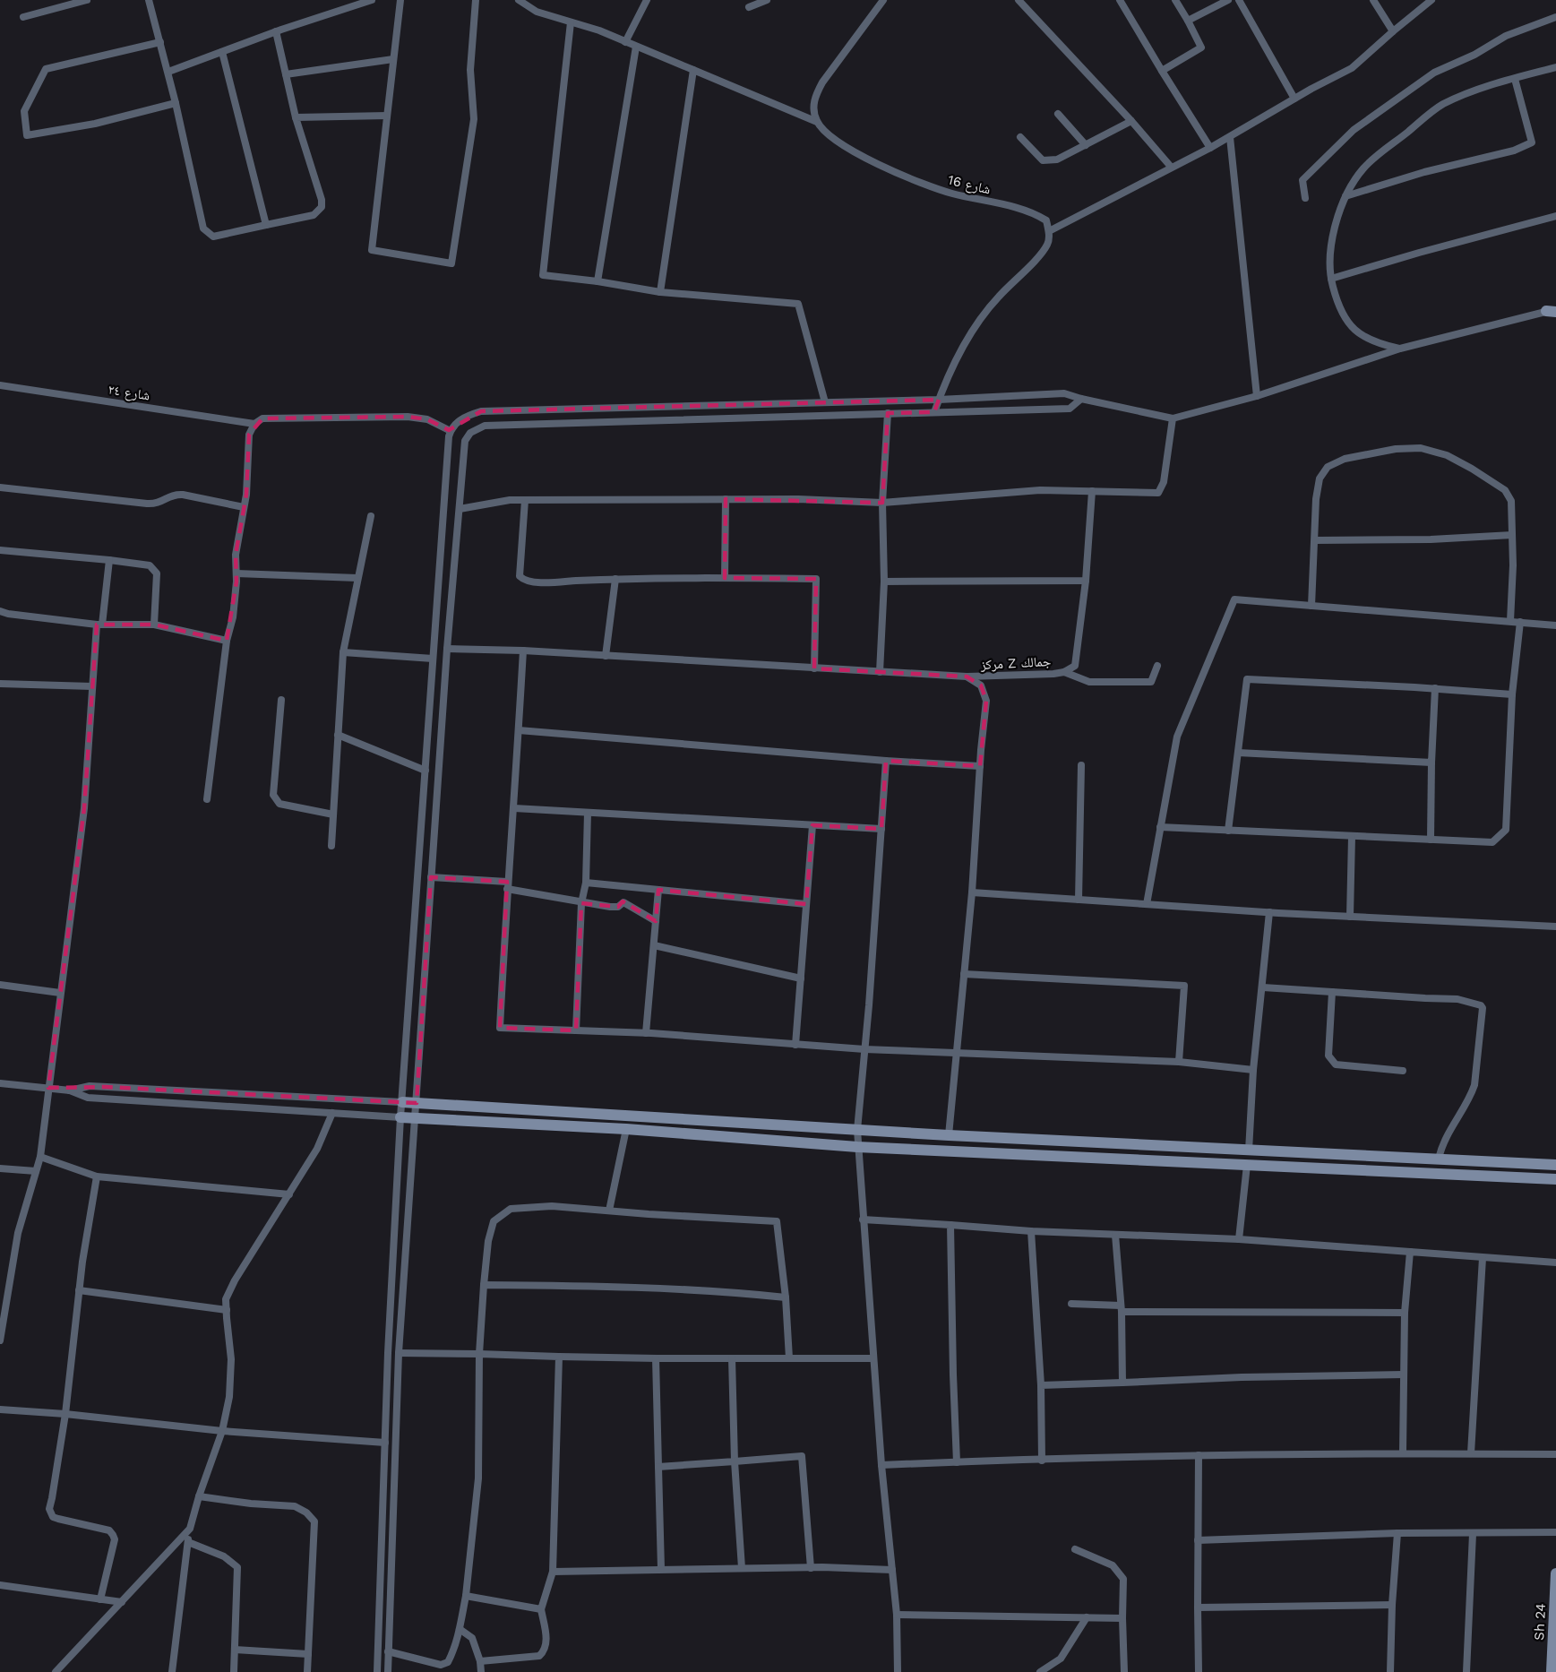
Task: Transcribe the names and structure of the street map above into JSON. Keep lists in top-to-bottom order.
{
  "streets": {
    "street": [
      "شارع 16",
      "شارع ٢٤",
      "مركز Z جمالك",
      "Sh 24"
    ]
  }
}
